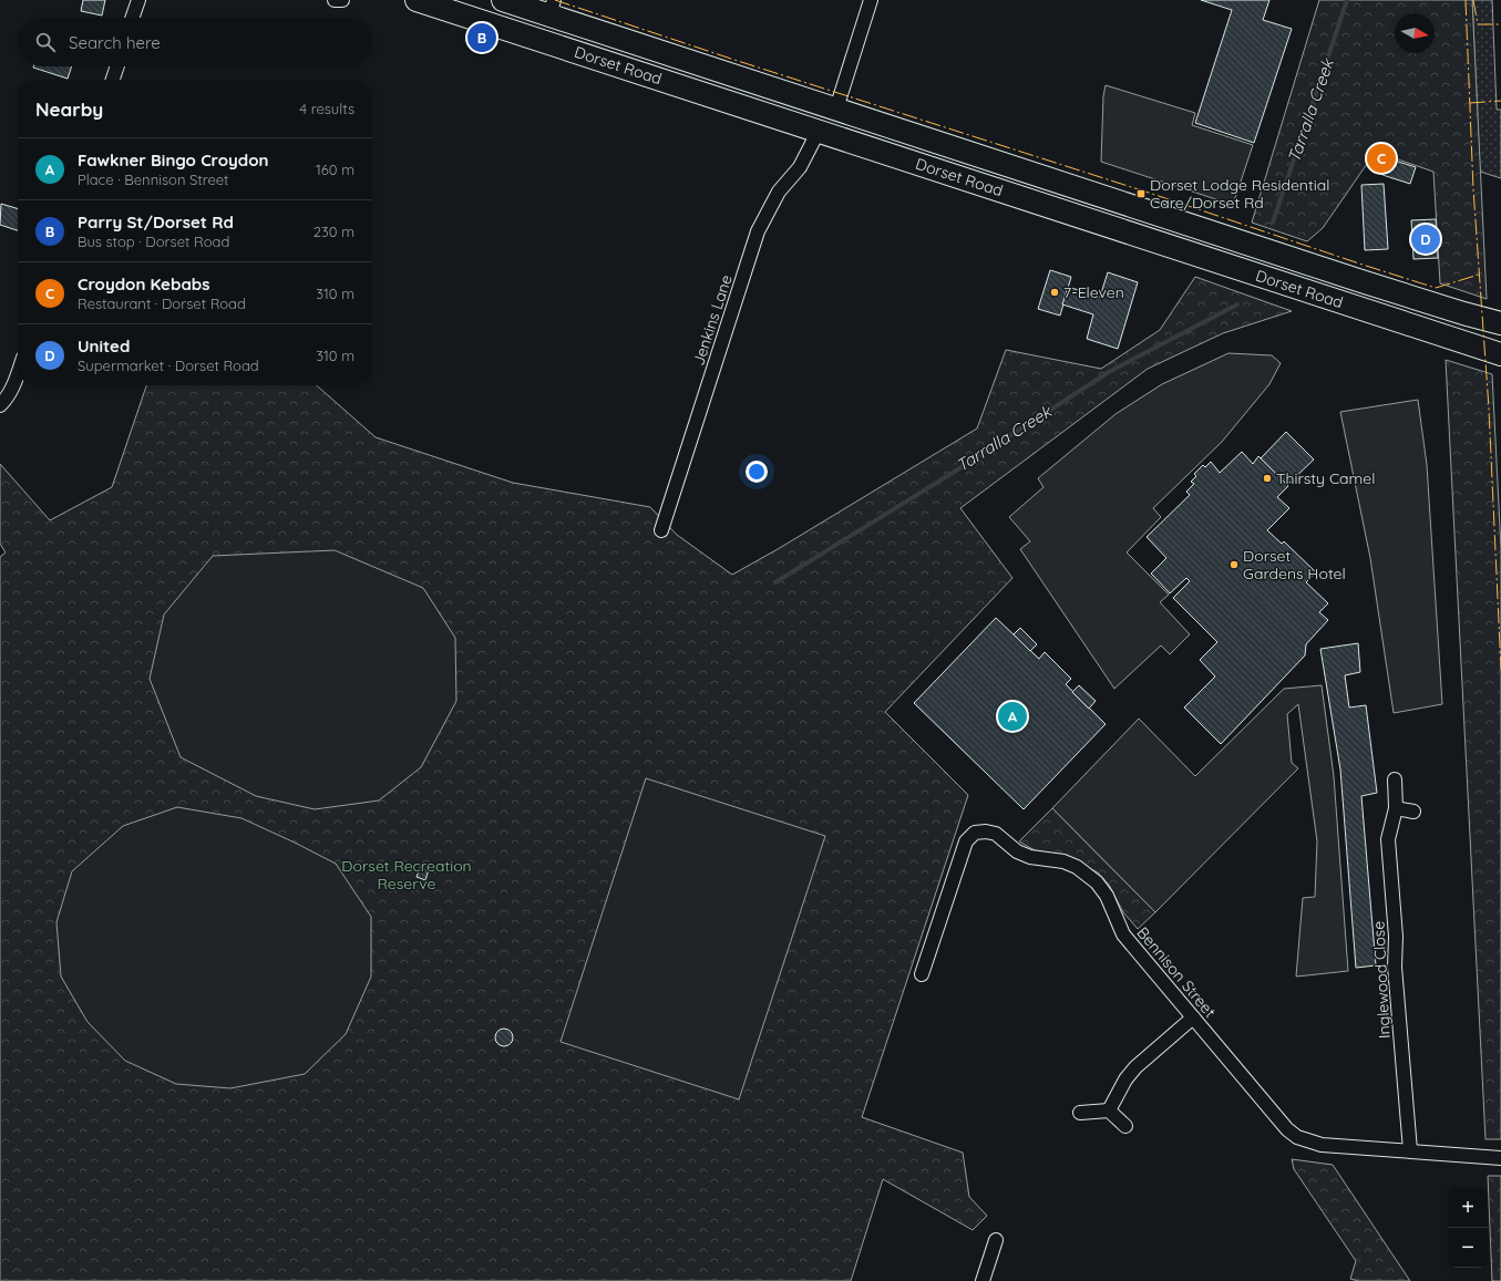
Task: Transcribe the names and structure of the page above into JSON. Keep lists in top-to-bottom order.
{
  "streets": {
    "main road": ["Dorset Road"],
    "street": ["Jenkins Lane", "Bennison Street", "Inglewood Close"]
  },
  "crossings": [
    ["Dorset Road", "Jenkins Lane"],
    ["Bennison Street", "Inglewood Close"]
  ],
  "water": ["Tarralla Creek"],
  "parks": ["Dorset Recreation Reserve"],
  "places": {
    "transit": ["Dorset Lodge Residential Care/Dorset Rd"],
    "other": ["7-Eleven", "Thirsty Camel", "Dorset Gardens Hotel"]
  },
  "north": "right",
  "page": {
    "search": "Search here",
    "pins": [
      "B",
      "C",
      "D",
      "A"
    ],
    "heading": ["Nearby", "4 results"],
    "list": [
      {
        "mark": "A",
        "name": "Fawkner Bingo Croydon",
        "note": "Place · Bennison Street",
        "value": "160 m"
      },
      {
        "mark": "B",
        "name": "Parry St/Dorset Rd",
        "note": "Bus stop · Dorset Road",
        "value": "230 m"
      },
      {
        "mark": "C",
        "name": "Croydon Kebabs",
        "note": "Restaurant · Dorset Road",
        "value": "310 m"
      },
      {
        "mark": "D",
        "name": "United",
        "note": "Supermarket · Dorset Road",
        "value": "310 m"
      }
    ],
    "map_buttons": ["+", "−"]
  }
}
